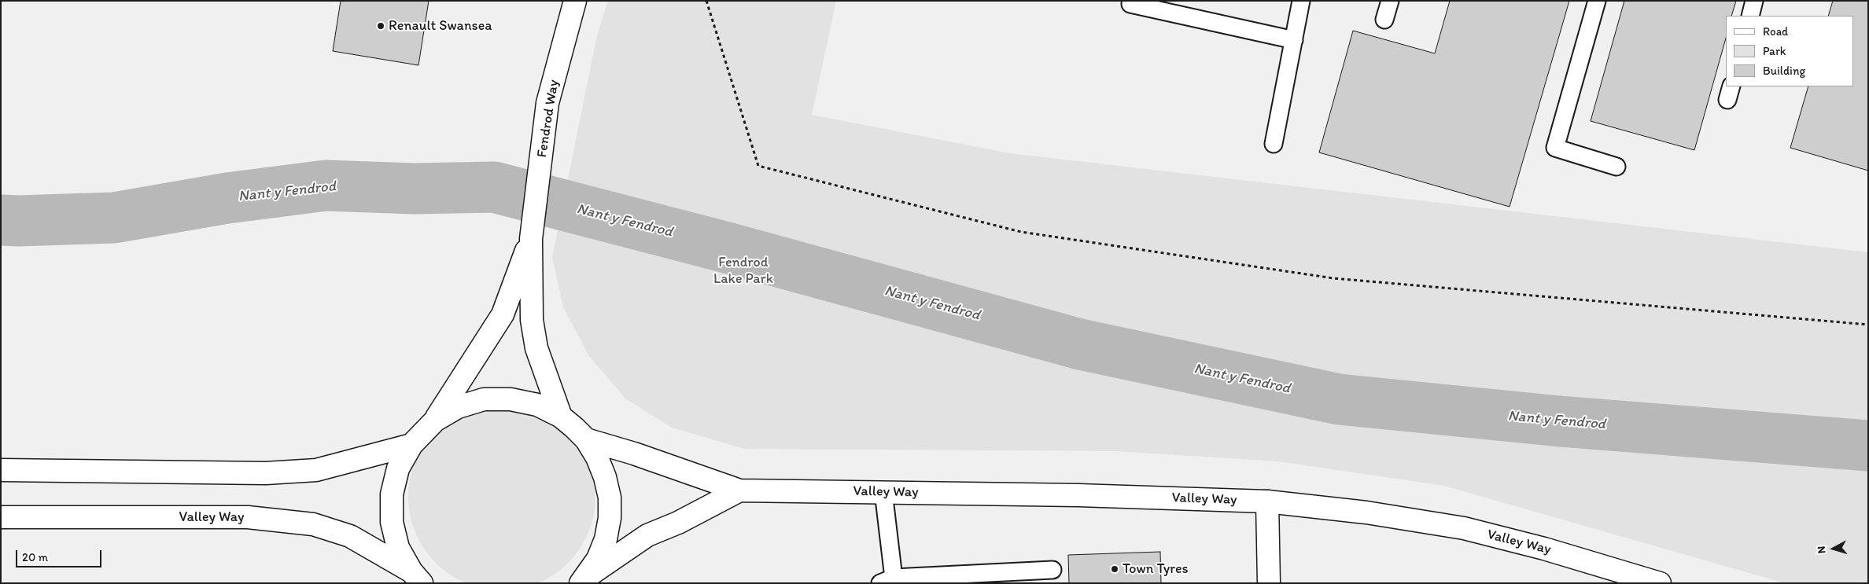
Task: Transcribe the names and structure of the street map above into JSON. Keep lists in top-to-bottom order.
{
  "streets": {
    "street": ["Fendrod Way", "Valley Way"]
  },
  "water": ["Nant y Fendrod"],
  "parks": ["Fendrod Lake Park"],
  "places": ["Renault Swansea", "Town Tyres"],
  "legend": ["Road", "Park", "Building"],
  "scale_bar": "20 m",
  "north": "left"
}
